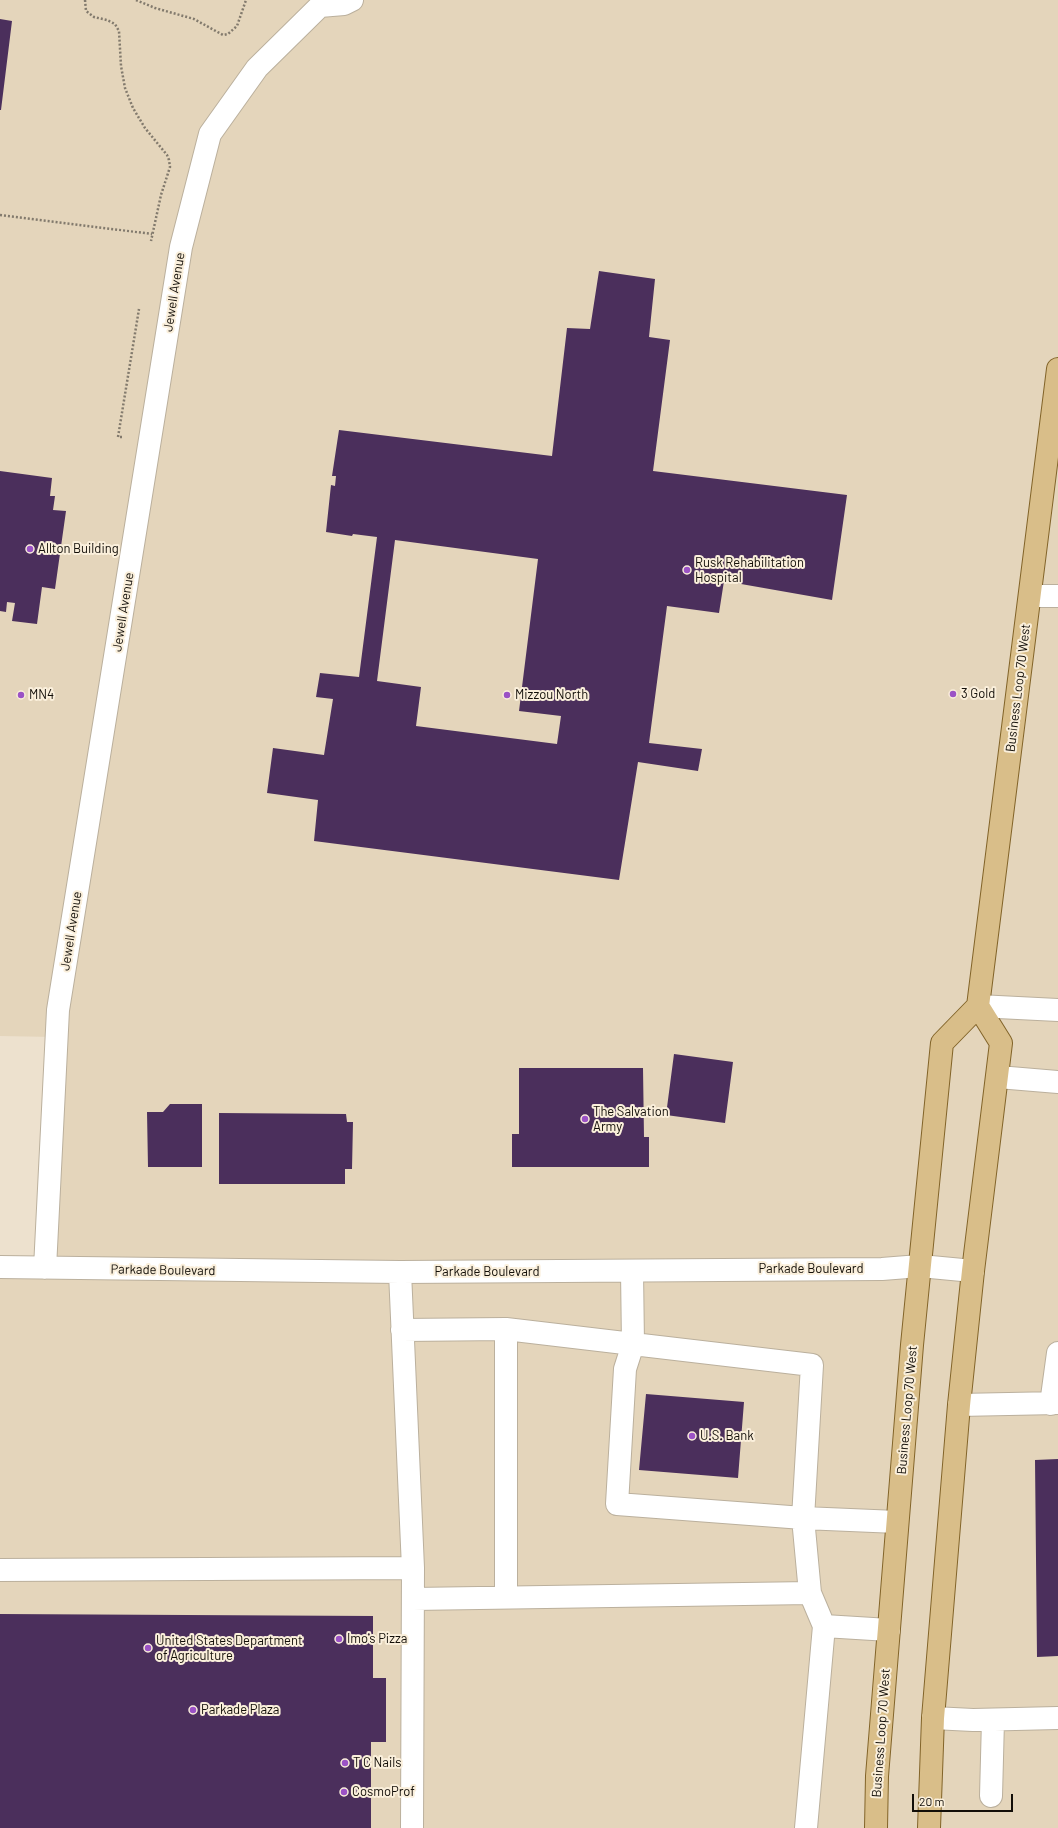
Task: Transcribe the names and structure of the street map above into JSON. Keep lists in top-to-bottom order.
{
  "streets": {
    "main road": ["Business Loop 70 West"],
    "street": ["Jewell Avenue", "Parkade Boulevard"]
  },
  "crossings": [
    ["Jewell Avenue", "Parkade Boulevard"],
    ["Business Loop 70 West", "Parkade Boulevard"]
  ],
  "places": [
    "Allton Building",
    "Rusk Rehabilitation Hospital",
    "3 Gold",
    "MN4",
    "Mizzou North",
    "The Salvation Army",
    "U.S. Bank",
    "Imo's Pizza",
    "United States Department of Agriculture",
    "Parkade Plaza",
    "T C Nails",
    "CosmoProf"
  ],
  "scale_bar": "20 m"
}
